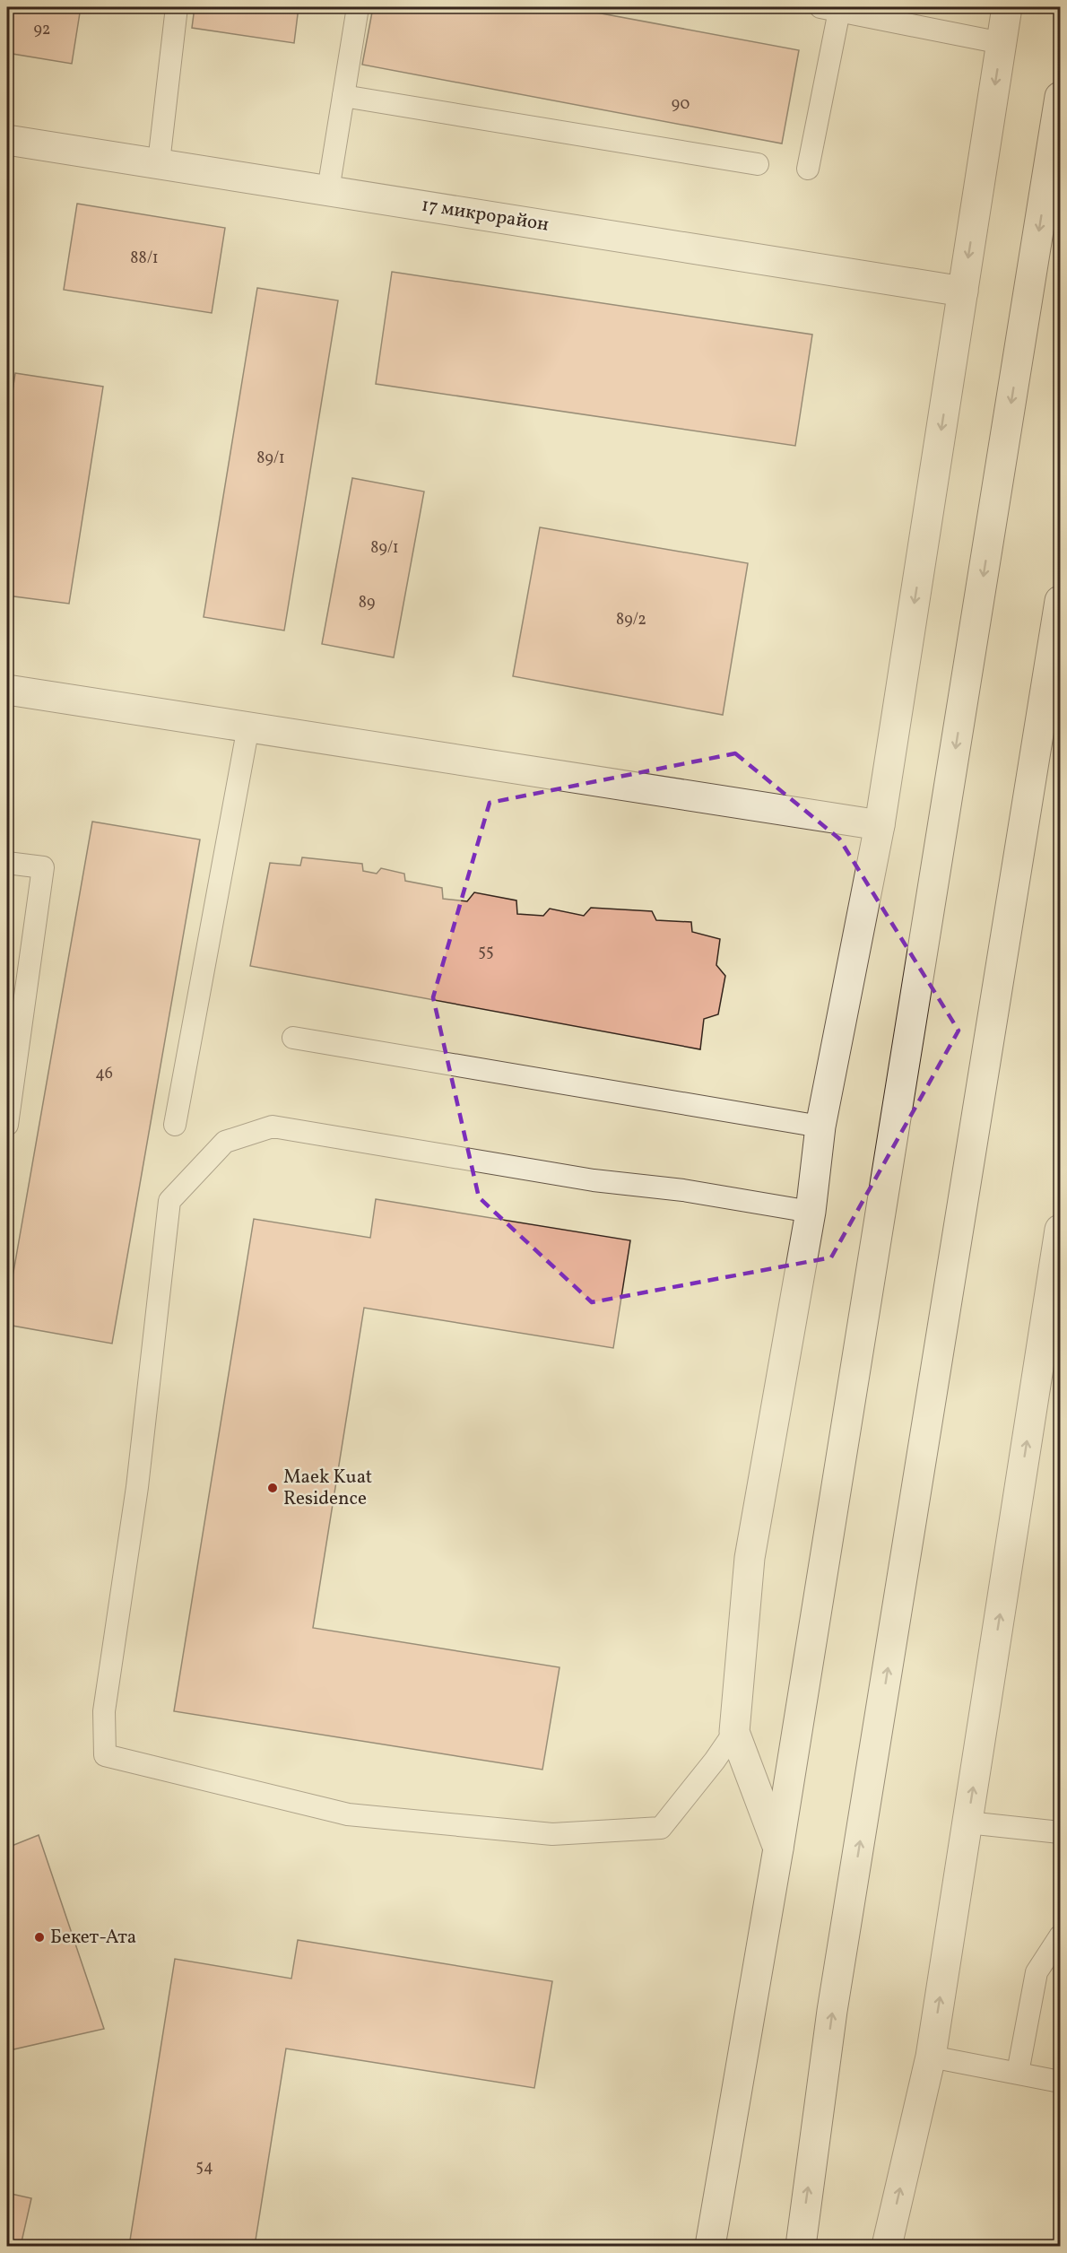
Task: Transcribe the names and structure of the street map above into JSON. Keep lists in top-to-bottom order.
{
  "streets": {
    "street": ["17 микрорайон"]
  },
  "places": ["Maek Kuat Residence", "Бекет-Ата"],
  "house_numbers": [
    "92",
    "90",
    "88/1",
    "89/1",
    "89/1",
    "89",
    "89/2",
    "55",
    "46",
    "54"
  ]
}
